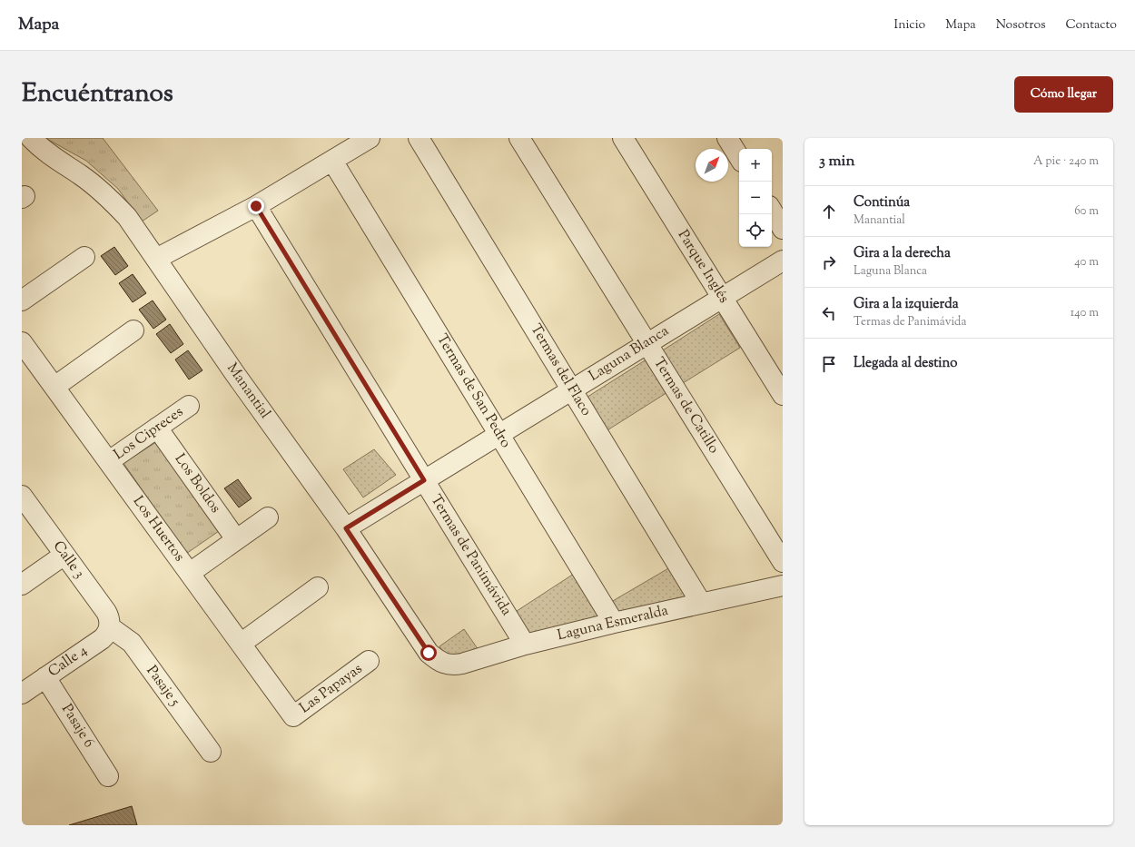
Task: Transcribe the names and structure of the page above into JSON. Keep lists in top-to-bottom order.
{
  "streets": {
    "street": [
      "Parque Inglés",
      "Laguna Blanca",
      "Termas del Flaco",
      "Manantial",
      "Termas de San Pedro",
      "Termas de Catillo",
      "Los Cipreces",
      "Los Boldos",
      "Los Huertos",
      "Termas de Panimávida",
      "Calle 3",
      "Laguna Esmeralda",
      "Calle 4",
      "Pasaje 5",
      "Las Papayas",
      "Pasaje 6"
    ]
  },
  "crossings": [
    ["Parque Inglés", "Laguna Blanca"],
    ["Laguna Blanca", "Termas del Flaco"],
    ["Laguna Blanca", "Manantial"],
    ["Laguna Blanca", "Termas de San Pedro"],
    ["Laguna Blanca", "Termas de Catillo"],
    ["Laguna Blanca", "Termas de Panimávida"],
    ["Termas del Flaco", "Laguna Esmeralda"],
    ["Manantial", "Laguna Esmeralda"],
    ["Termas de San Pedro", "Laguna Esmeralda"],
    ["Los Cipreces", "Los Boldos"],
    ["Los Cipreces", "Los Huertos"],
    ["Los Huertos", "Las Papayas"],
    ["Termas de Panimávida", "Laguna Esmeralda"],
    ["Calle 3", "Calle 4"],
    ["Calle 3", "Pasaje 5"],
    ["Calle 4", "Pasaje 5"],
    ["Calle 4", "Pasaje 6"]
  ],
  "north": "top right",
  "page": {
    "header": "Mapa",
    "nav": [
      "Inicio",
      "Mapa",
      "Nosotros",
      "Contacto"
    ],
    "title": "Encuéntranos",
    "buttons": "Cómo llegar",
    "heading": ["3 min", "A pie · 240 m"],
    "map_buttons": ["+", "−"],
    "list": [
      ["Continúa", "Manantial", "60 m"],
      ["Gira a la derecha", "Laguna Blanca", "40 m"],
      ["Gira a la izquierda", "Termas de Panimávida", "140 m"],
      "Llegada al destino"
    ]
  }
}
